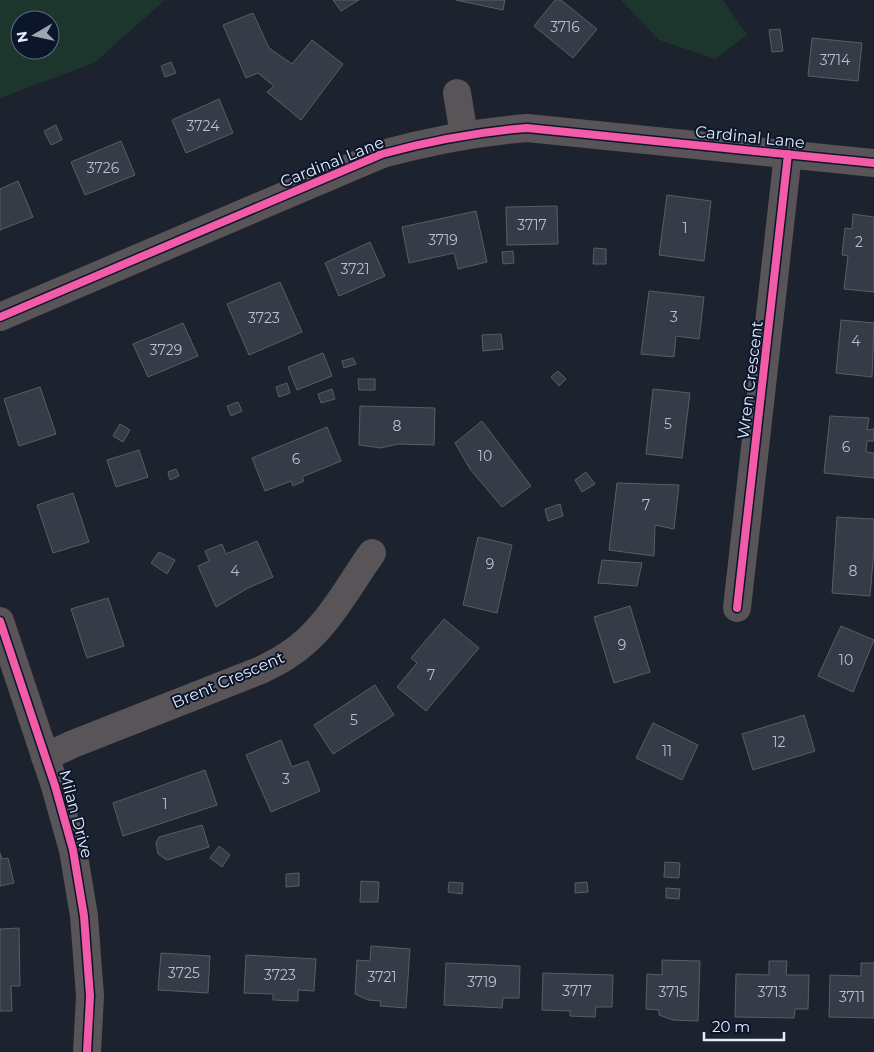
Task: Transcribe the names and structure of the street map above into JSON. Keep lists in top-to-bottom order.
{
  "streets": {
    "street": [
      "Cardinal Lane",
      "Wren Crescent",
      "Brent Crescent",
      "Milan Drive"
    ]
  },
  "crossings": [
    ["Cardinal Lane", "Wren Crescent"],
    ["Brent Crescent", "Milan Drive"]
  ],
  "house_numbers": [
    "3716",
    "3714",
    "3724",
    "3726",
    "3717",
    "1",
    "3719",
    "2",
    "3721",
    "3",
    "3723",
    "4",
    "3729",
    "5",
    "8",
    "6",
    "10",
    "6",
    "7",
    "9",
    "4",
    "8",
    "9",
    "10",
    "7",
    "5",
    "12",
    "11",
    "3",
    "1",
    "3725",
    "3723",
    "3721",
    "3719",
    "3717",
    "3715",
    "3713",
    "3711"
  ],
  "scale_bar": "20 m",
  "north": "left"
}
